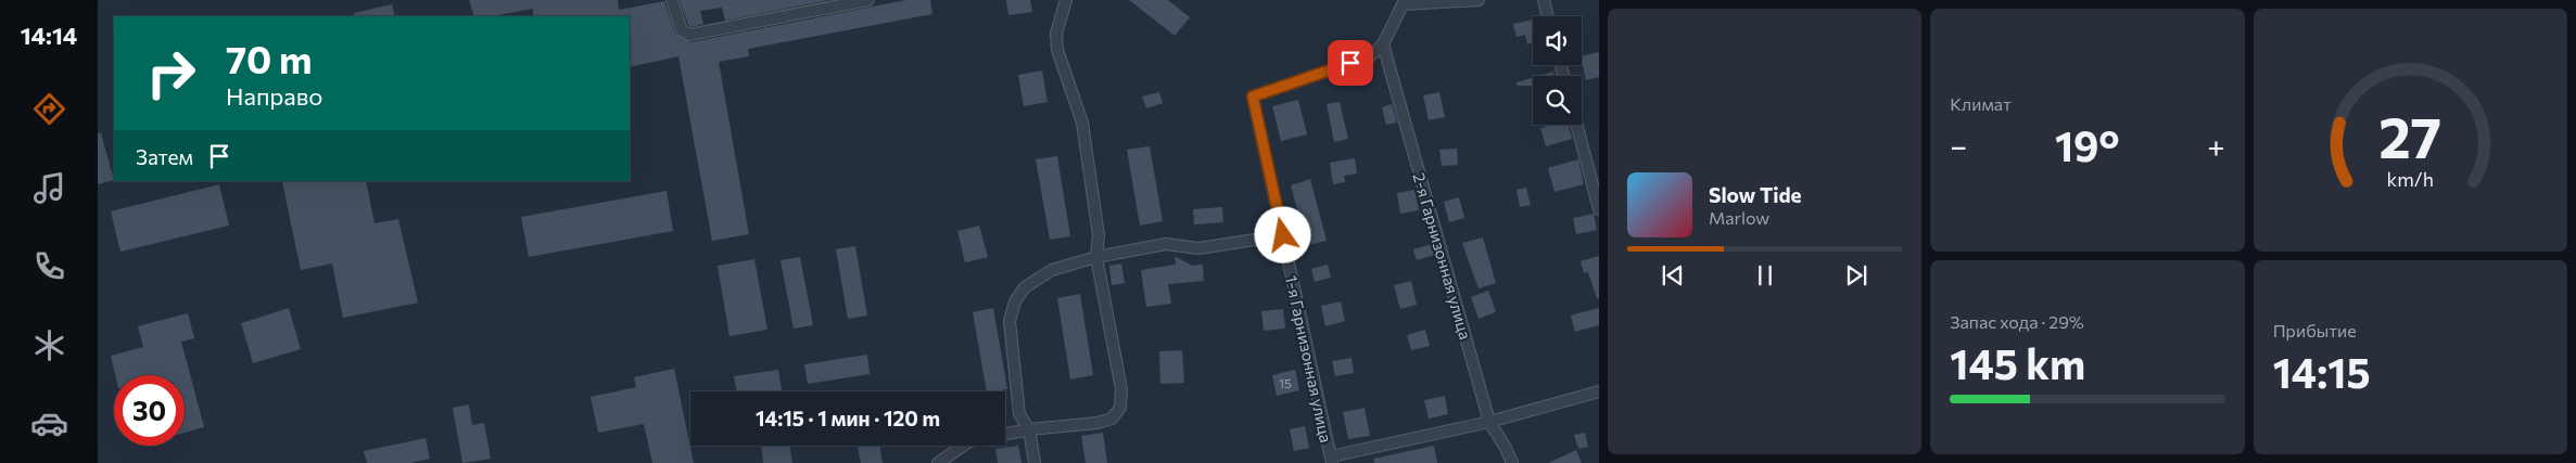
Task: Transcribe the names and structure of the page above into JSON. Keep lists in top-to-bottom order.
{
  "streets": {
    "street": ["2-я Гарнизонная улица", "1-я Гарнизонная улица"]
  },
  "crossings": [
    ["2-я Гарнизонная улица", "1-я Гарнизонная улица"]
  ],
  "house_numbers": ["15"],
  "page": {
    "tabs": "14:14",
    "tile": [
      "Климат",
      ["Запас хода · 29%", "145 km"],
      ["Прибытие", "14:15"]
    ],
    "turn": ["70 m", "Направо"],
    "heat": ["−", "19°", "+"],
    "then": "Затем",
    "song": ["Slow Tide", "Marlow"],
    "limit": "30",
    "trip": "14:15 · 1 мин · 120 m",
    "gauge": ["27", "km/h"]
  }
}
